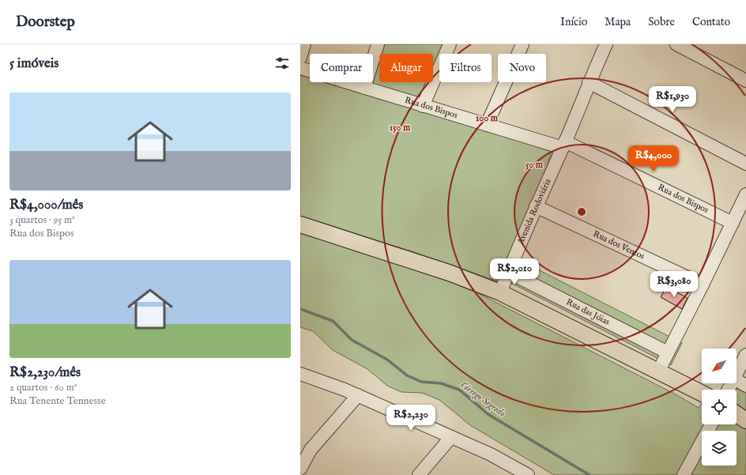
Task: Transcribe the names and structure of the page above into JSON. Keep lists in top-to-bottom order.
{
  "streets": {
    "street": [
      "Rua dos Bispos",
      "Avenida Rodoviária",
      "Rua dos Ventos",
      "Rua das Jóias"
    ]
  },
  "crossings": [
    ["Rua dos Bispos", "Avenida Rodoviária"],
    ["Avenida Rodoviária", "Rua dos Ventos"],
    ["Avenida Rodoviária", "Rua das Jóias"]
  ],
  "water": ["Córrego Segredo"],
  "north": "bottom left",
  "page": {
    "header": "Doorstep",
    "nav": [
      "Início",
      "Mapa",
      "Sobre",
      "Contato"
    ],
    "heading": "5 imóveis",
    "chip": [
      "Comprar",
      "Alugar",
      "Filtros",
      "Novo"
    ],
    "list": [
      {
        "name": "R$4,000/mês",
        "note": "3 quartos · 95 m² · Rua dos Bispos"
      },
      {
        "name": "R$2,230/mês",
        "note": "2 quartos · 60 m² · Rua Tenente Tennesse"
      }
    ],
    "price": [
      "R$1,930",
      "R$4,000",
      "R$2,010",
      "R$3,080",
      "R$2,230"
    ]
  },
  "rings": ["100 m", "150 m", "50 m"]
}
